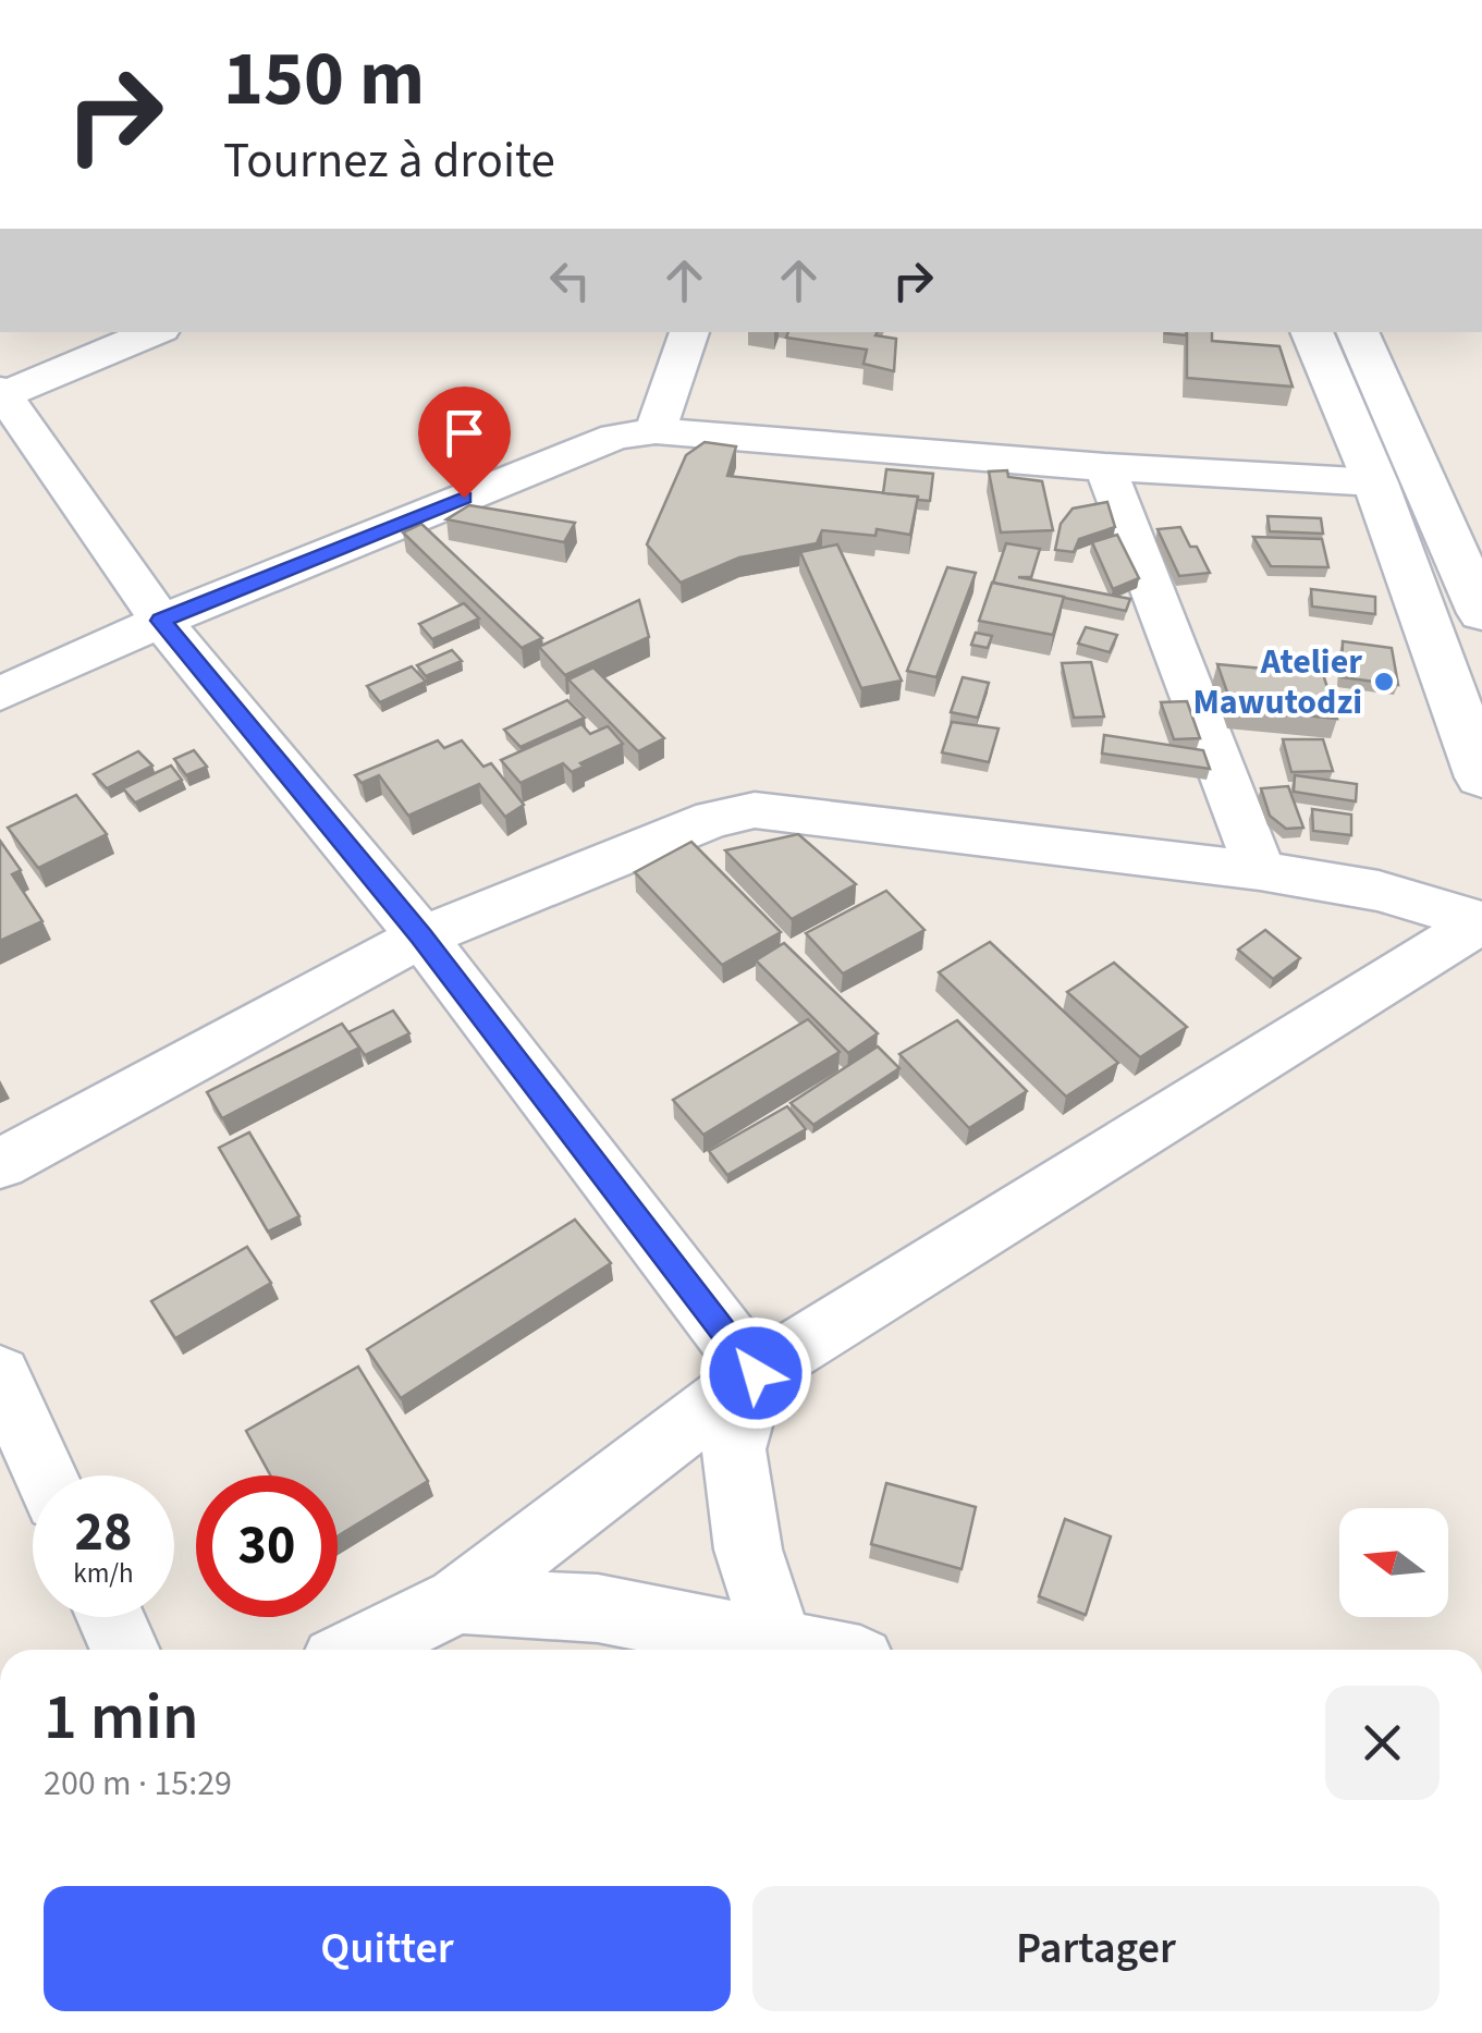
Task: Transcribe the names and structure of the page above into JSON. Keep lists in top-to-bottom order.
{
  "places": ["Atelier Mawutodzi"],
  "north": "left",
  "page": {
    "turn": ["150 m", "Tournez à droite"],
    "speed": "28 km/h",
    "limit": "30",
    "heading": ["1 min", "200 m · 15:29"],
    "buttons": ["Quitter", "Partager"]
  }
}
